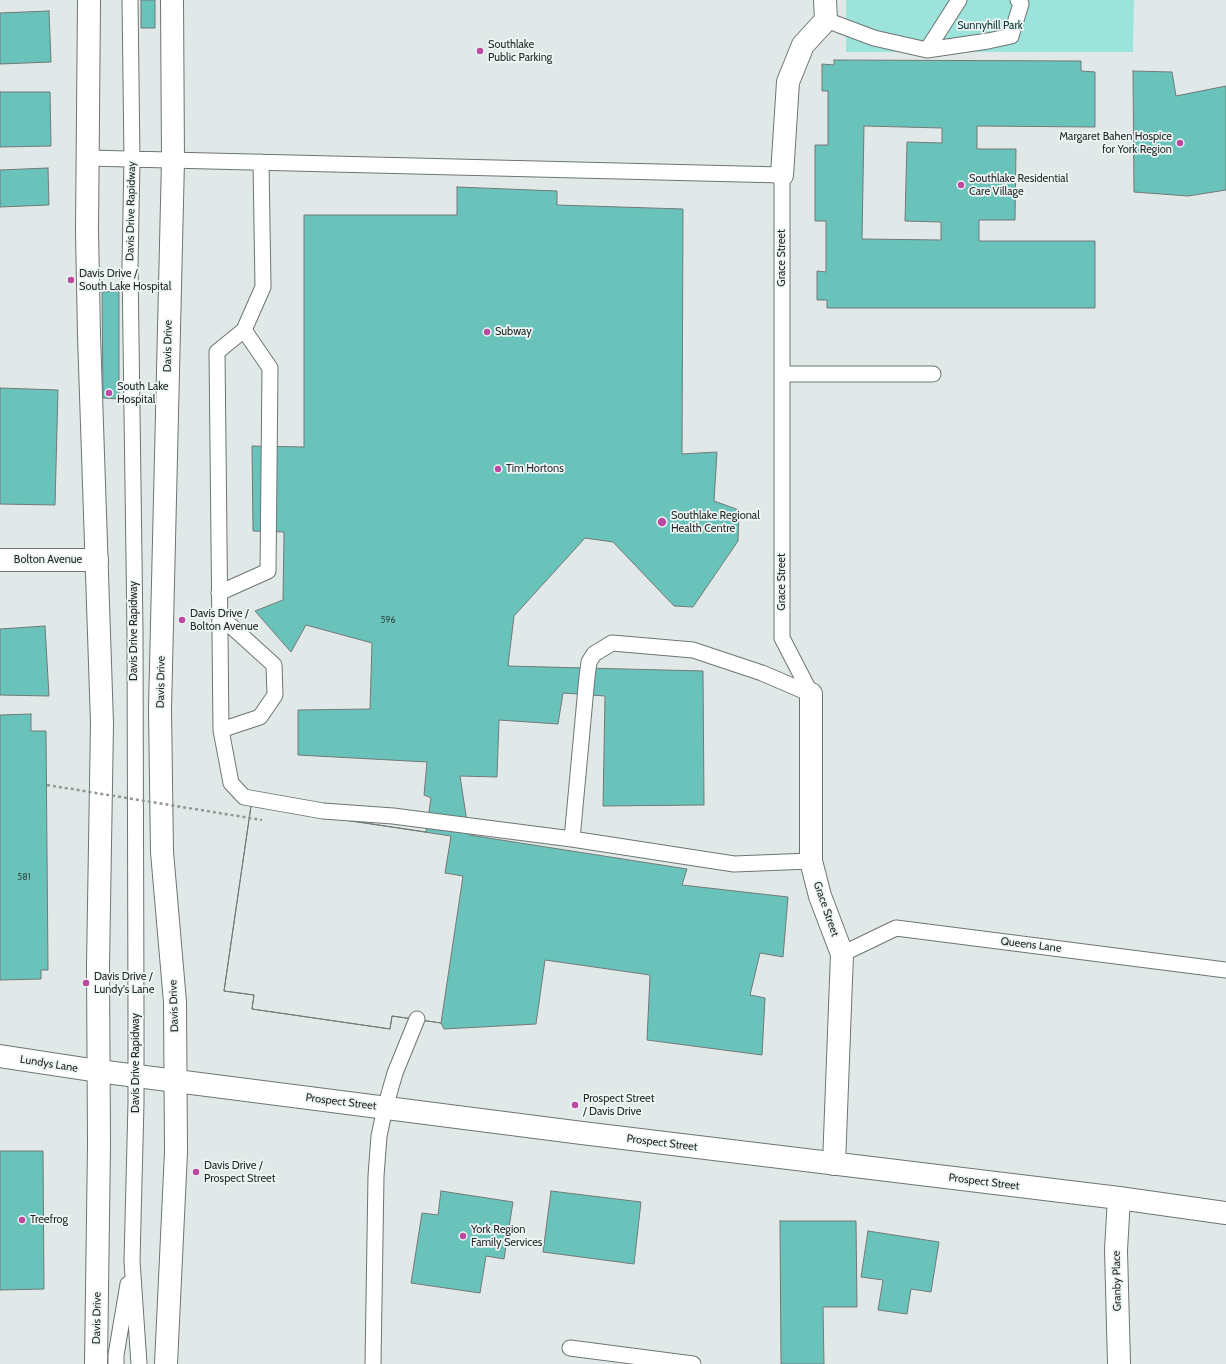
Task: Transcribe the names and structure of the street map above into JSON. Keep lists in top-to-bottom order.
{
  "streets": {
    "main road": [
      "Grace Street",
      "Davis Drive",
      "Bolton Avenue",
      "Lundys Lane",
      "Prospect Street",
      "Granby Place"
    ],
    "lane": ["Davis Drive Rapidway", "Queens Lane"]
  },
  "crossings": [
    ["Davis Drive Rapidway", "Prospect Street"],
    ["Grace Street", "Queens Lane"],
    ["Grace Street", "Prospect Street"],
    ["Davis Drive", "Bolton Avenue"],
    ["Davis Drive", "Lundys Lane"],
    ["Davis Drive", "Prospect Street"],
    ["Lundys Lane", "Prospect Street"],
    ["Prospect Street", "Granby Place"]
  ],
  "parks": ["Sunnyhill Park"],
  "places": [
    "Southlake Public Parking",
    "Margaret Bahen Hospice for York Region",
    "Southlake Residential Care Village",
    "Davis Drive / South Lake Hospital",
    "Subway",
    "South Lake Hospital",
    "Tim Hortons",
    "Southlake Regional Health Centre",
    "Davis Drive / Bolton Avenue",
    "Davis Drive / Lundy's Lane",
    "Prospect Street / Davis Drive",
    "Davis Drive / Prospect Street",
    "Treefrog",
    "York Region Family Services"
  ],
  "house_numbers": ["596", "581"]
}
